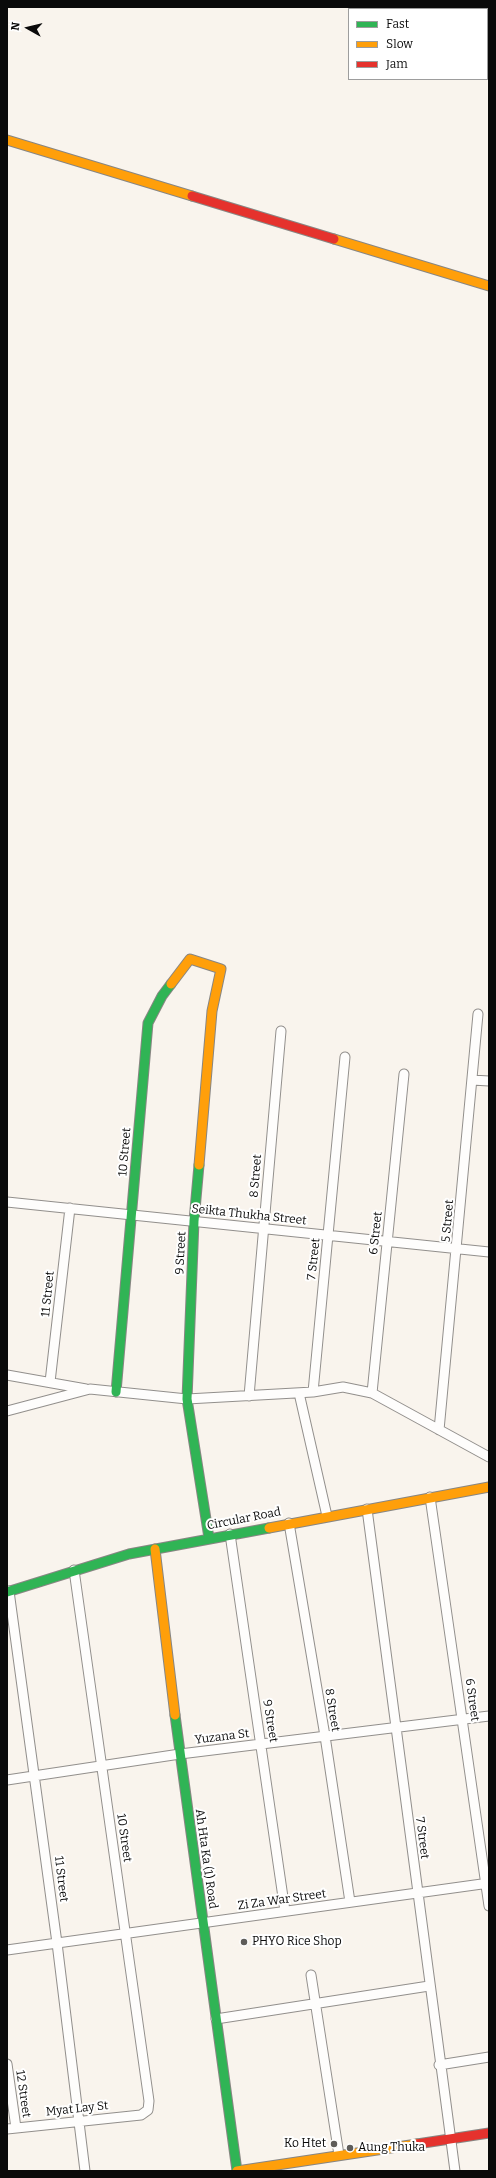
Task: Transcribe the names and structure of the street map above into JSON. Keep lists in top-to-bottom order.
{
  "streets": {
    "street": [
      "10 Street",
      "8 Street",
      "Seikta Thukha Street",
      "5 Street",
      "6 Street",
      "9 Street",
      "7 Street",
      "11 Street",
      "Circular Road",
      "Yuzana St",
      "Ah Hta Ka (1) Road",
      "Zi Za War Street",
      "12 Street",
      "Myat Lay St"
    ]
  },
  "crossings": [
    ["10 Street", "Seikta Thukha Street"],
    ["10 Street", "9 Street"],
    ["10 Street", "Circular Road"],
    ["10 Street", "Yuzana St"],
    ["10 Street", "Zi Za War Street"],
    ["10 Street", "Myat Lay St"],
    ["8 Street", "Seikta Thukha Street"],
    ["8 Street", "Circular Road"],
    ["8 Street", "Yuzana St"],
    ["8 Street", "Zi Za War Street"],
    ["Seikta Thukha Street", "5 Street"],
    ["Seikta Thukha Street", "6 Street"],
    ["Seikta Thukha Street", "9 Street"],
    ["Seikta Thukha Street", "7 Street"],
    ["Seikta Thukha Street", "11 Street"],
    ["6 Street", "Circular Road"],
    ["6 Street", "Yuzana St"],
    ["6 Street", "Zi Za War Street"],
    ["9 Street", "Circular Road"],
    ["9 Street", "Yuzana St"],
    ["9 Street", "Zi Za War Street"],
    ["7 Street", "Circular Road"],
    ["7 Street", "Yuzana St"],
    ["7 Street", "Zi Za War Street"],
    ["11 Street", "Circular Road"],
    ["11 Street", "Yuzana St"],
    ["11 Street", "Zi Za War Street"],
    ["11 Street", "Myat Lay St"],
    ["Circular Road", "Ah Hta Ka (1) Road"],
    ["Yuzana St", "Ah Hta Ka (1) Road"],
    ["Ah Hta Ka (1) Road", "Zi Za War Street"],
    ["12 Street", "Myat Lay St"]
  ],
  "places": ["PHYO Rice Shop", "Ko Htet", "Aung Thuka"],
  "legend": ["Fast", "Slow", "Jam"],
  "north": "left"
}
